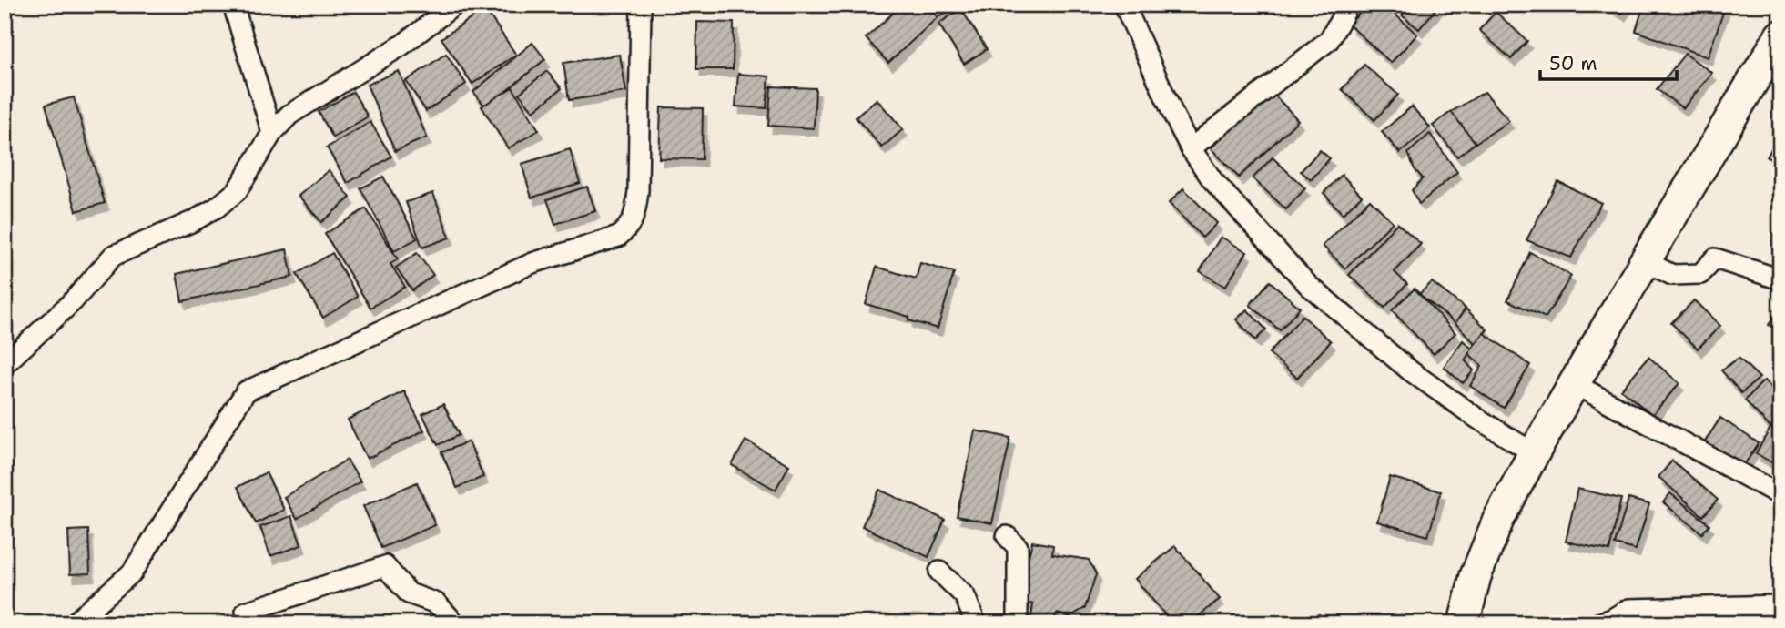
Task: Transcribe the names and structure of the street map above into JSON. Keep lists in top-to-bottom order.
{
  "scale_bar": "50 m"
}
